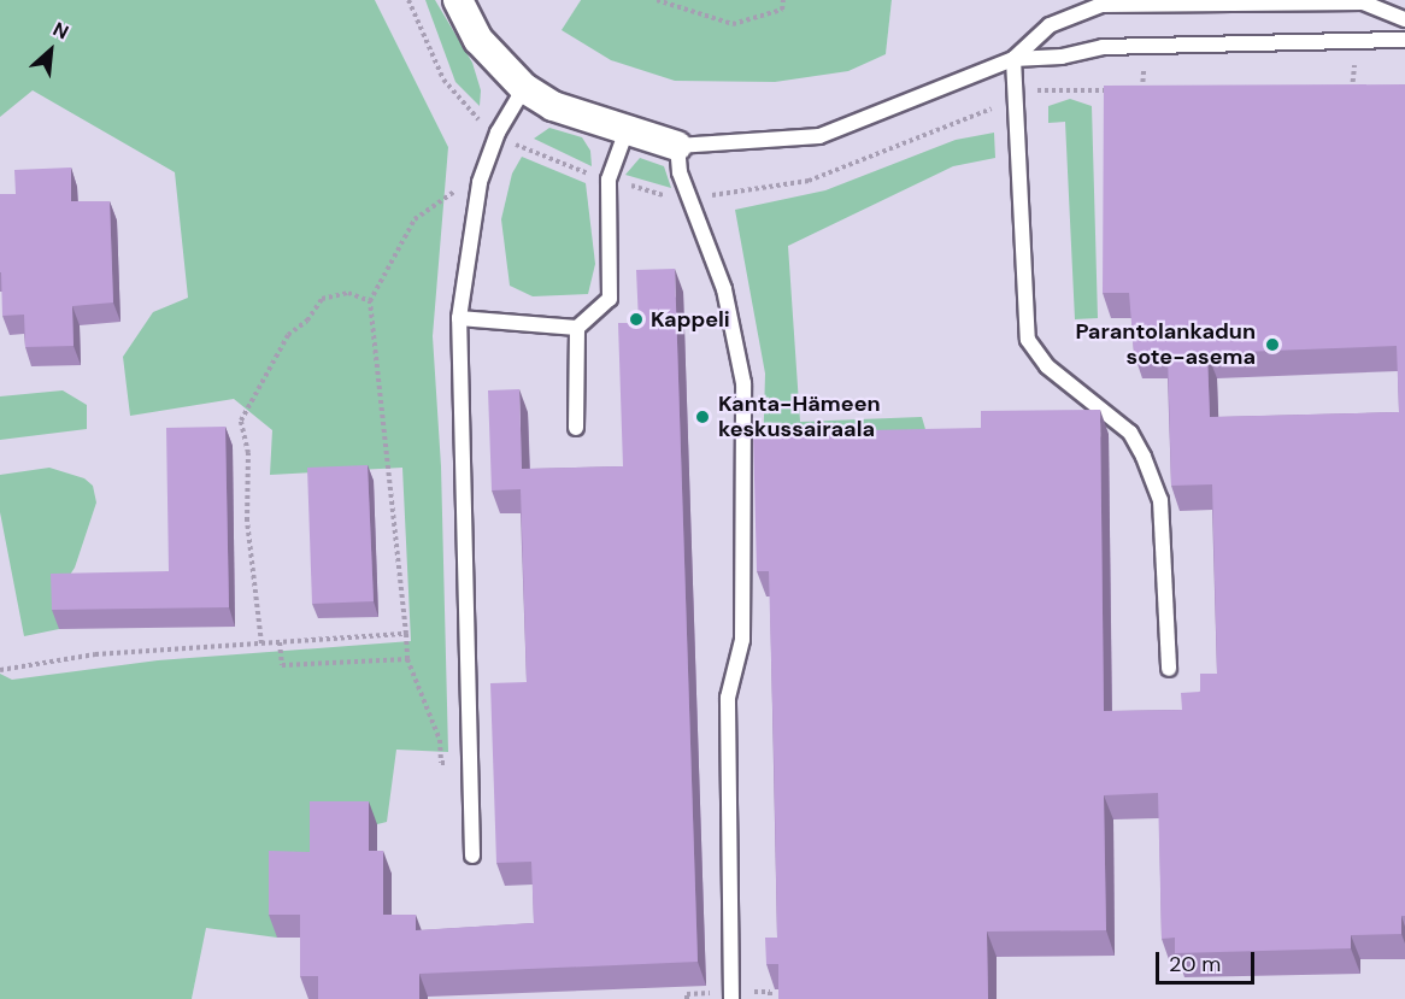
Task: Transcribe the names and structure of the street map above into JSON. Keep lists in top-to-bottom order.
{
  "places": ["Kappeli", "Parantolankadun sote-asema", "Kanta-Hämeen keskussairaala"],
  "scale_bar": "20 m",
  "north": "top right"
}
